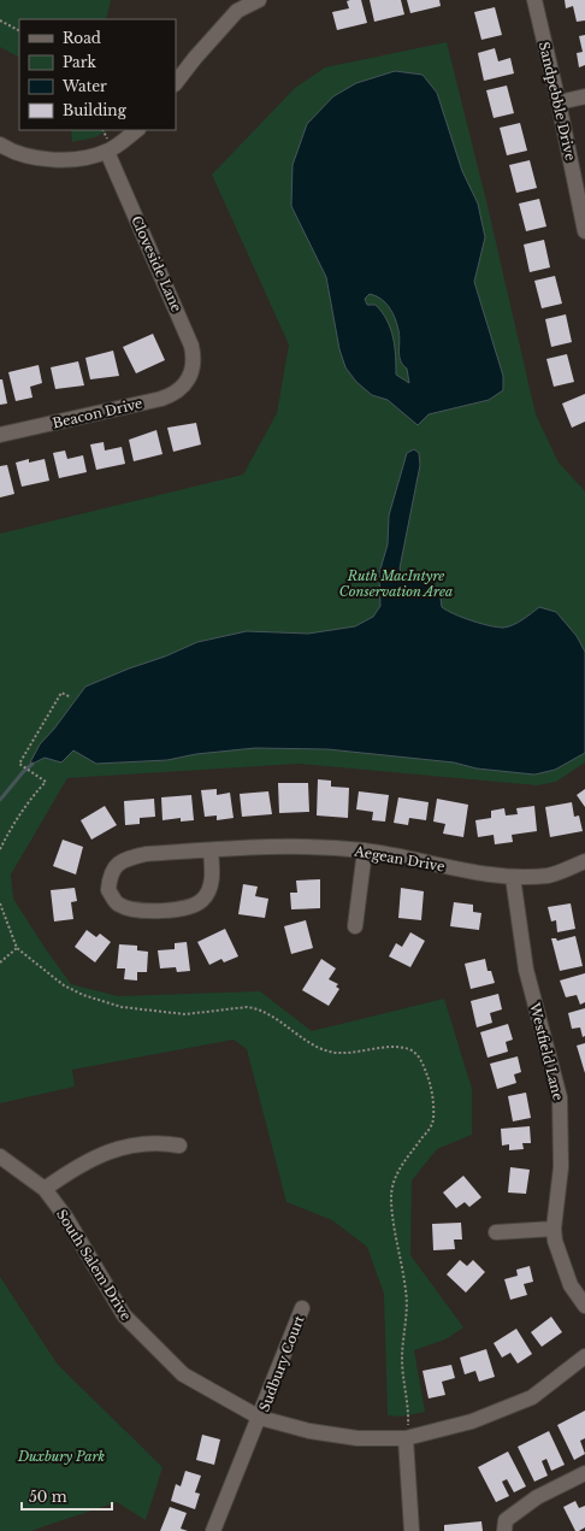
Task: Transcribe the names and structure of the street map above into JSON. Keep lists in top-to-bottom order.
{
  "streets": {
    "street": [
      "Sandpebble Drive",
      "Cloveside Lane",
      "Beacon Drive",
      "Aegean Drive",
      "Westfield Lane",
      "South Salem Drive",
      "Sudbury Court"
    ]
  },
  "crossings": [
    ["Cloveside Lane", "Beacon Drive"],
    ["Aegean Drive", "Westfield Lane"],
    ["South Salem Drive", "Sudbury Court"]
  ],
  "parks": ["Ruth MacIntyre Conservation Area", "Duxbury Park"],
  "legend": [
    "Road",
    "Park",
    "Water",
    "Building"
  ],
  "scale_bar": "50 m"
}
